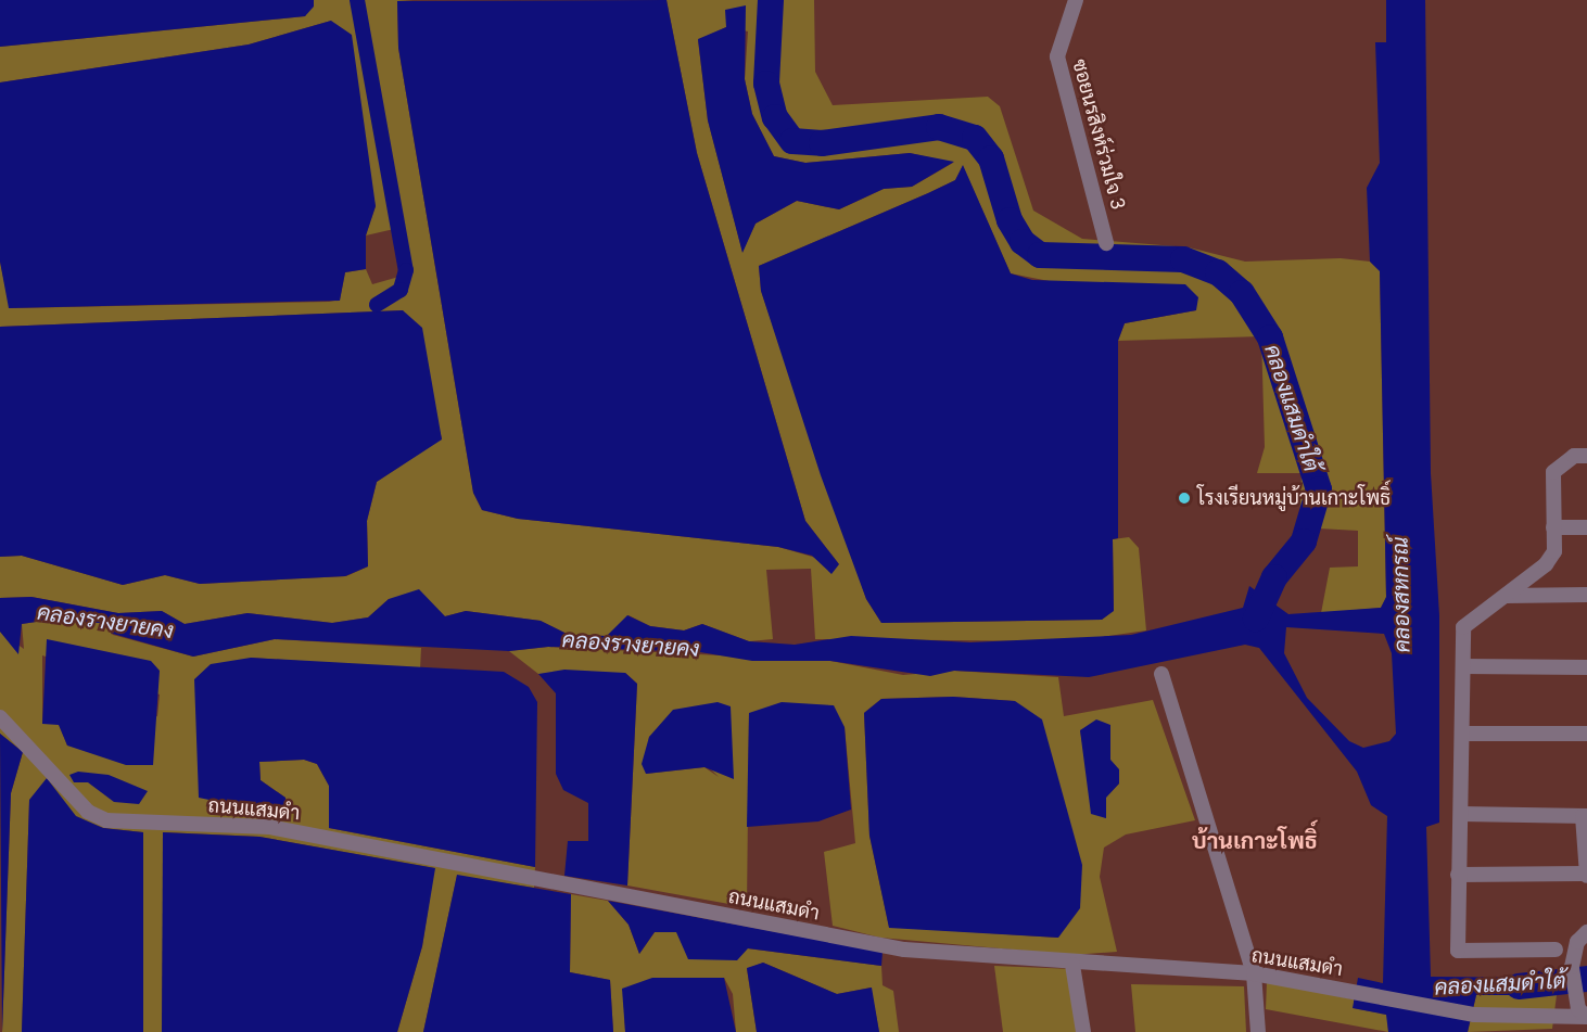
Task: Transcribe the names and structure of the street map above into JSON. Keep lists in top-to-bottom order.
{
  "streets": {
    "street": ["ซอยนรสิงห์ร่วมใจ 3", "ถนนแสมดำ"]
  },
  "districts": ["บ้านเกาะโพธิ์"],
  "water": ["คลองแสมดำใต้", "คลองสหกรณ์", "คลองรางยายคง"],
  "places": ["โรงเรียนหมู่บ้านเกาะโพธิ์"]
}
